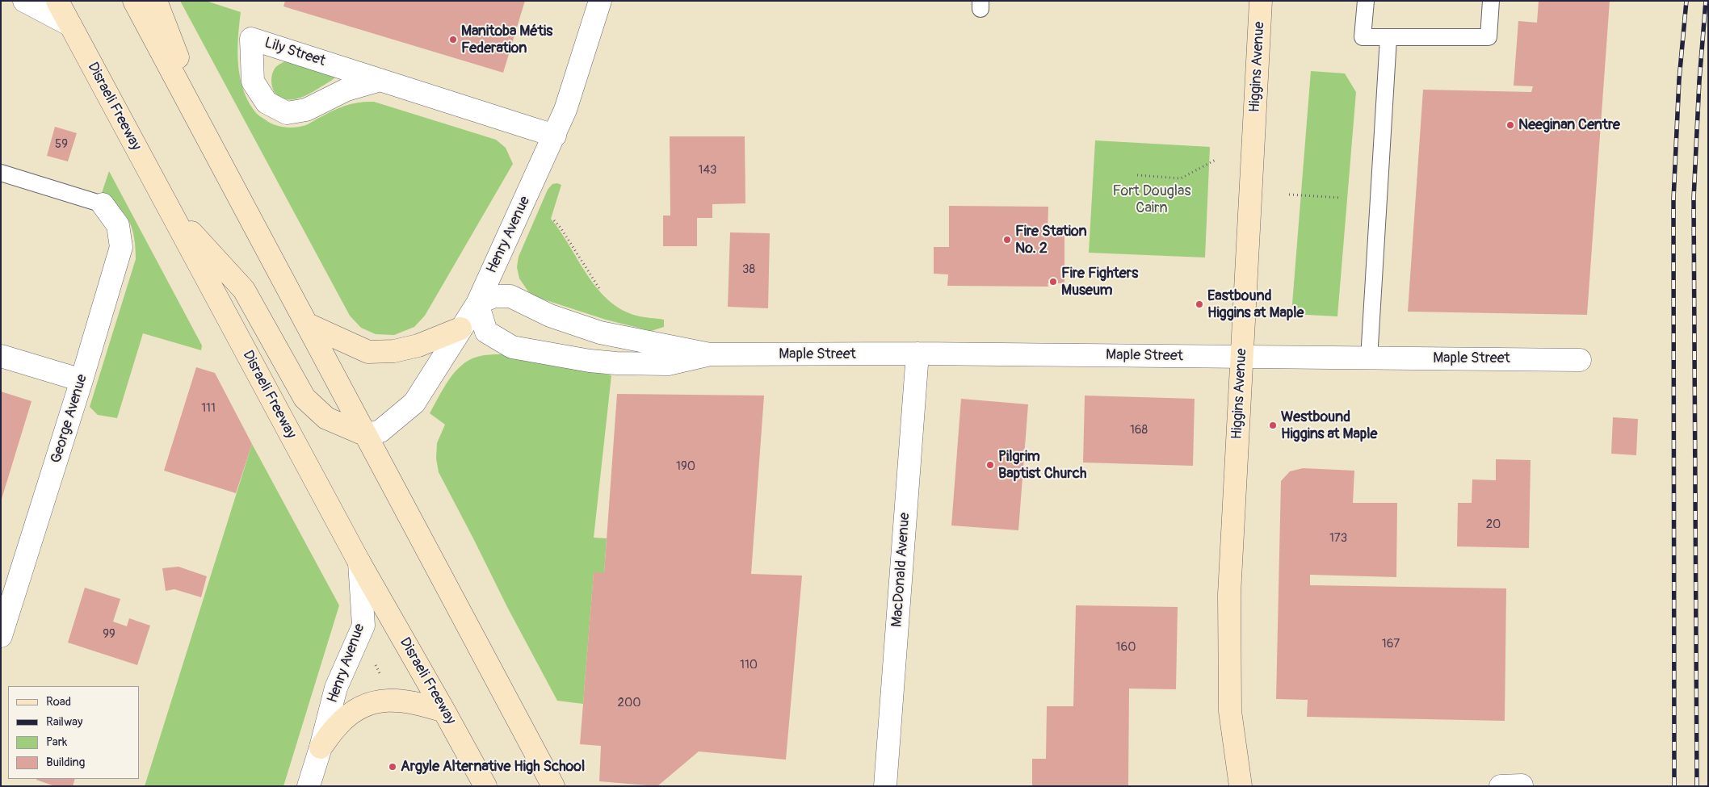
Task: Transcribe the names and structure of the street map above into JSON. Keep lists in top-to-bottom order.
{
  "streets": {
    "main road": ["Higgins Avenue", "Disraeli Freeway"],
    "street": [
      "Lily Street",
      "Henry Avenue",
      "Maple Street",
      "George Avenue",
      "MacDonald Avenue"
    ]
  },
  "crossings": [
    ["Lily Street", "Henry Avenue"],
    ["Higgins Avenue", "Maple Street"],
    ["Disraeli Freeway", "Henry Avenue"],
    ["Henry Avenue", "Maple Street"],
    ["Maple Street", "MacDonald Avenue"]
  ],
  "parks": ["Fort Douglas Cairn"],
  "places": [
    "Manitoba Métis Federation",
    "Neeginan Centre",
    "Fire Station No. 2",
    "Fire Fighters Museum",
    "Eastbound Higgins at Maple",
    "Westbound Higgins at Maple",
    "Pilgrim Baptist Church",
    "Argyle Alternative High School"
  ],
  "house_numbers": [
    "59",
    "143",
    "38",
    "111",
    "168",
    "190",
    "20",
    "173",
    "99",
    "167",
    "160",
    "110",
    "200"
  ],
  "legend": [
    "Road",
    "Railway",
    "Park",
    "Building"
  ]
}
